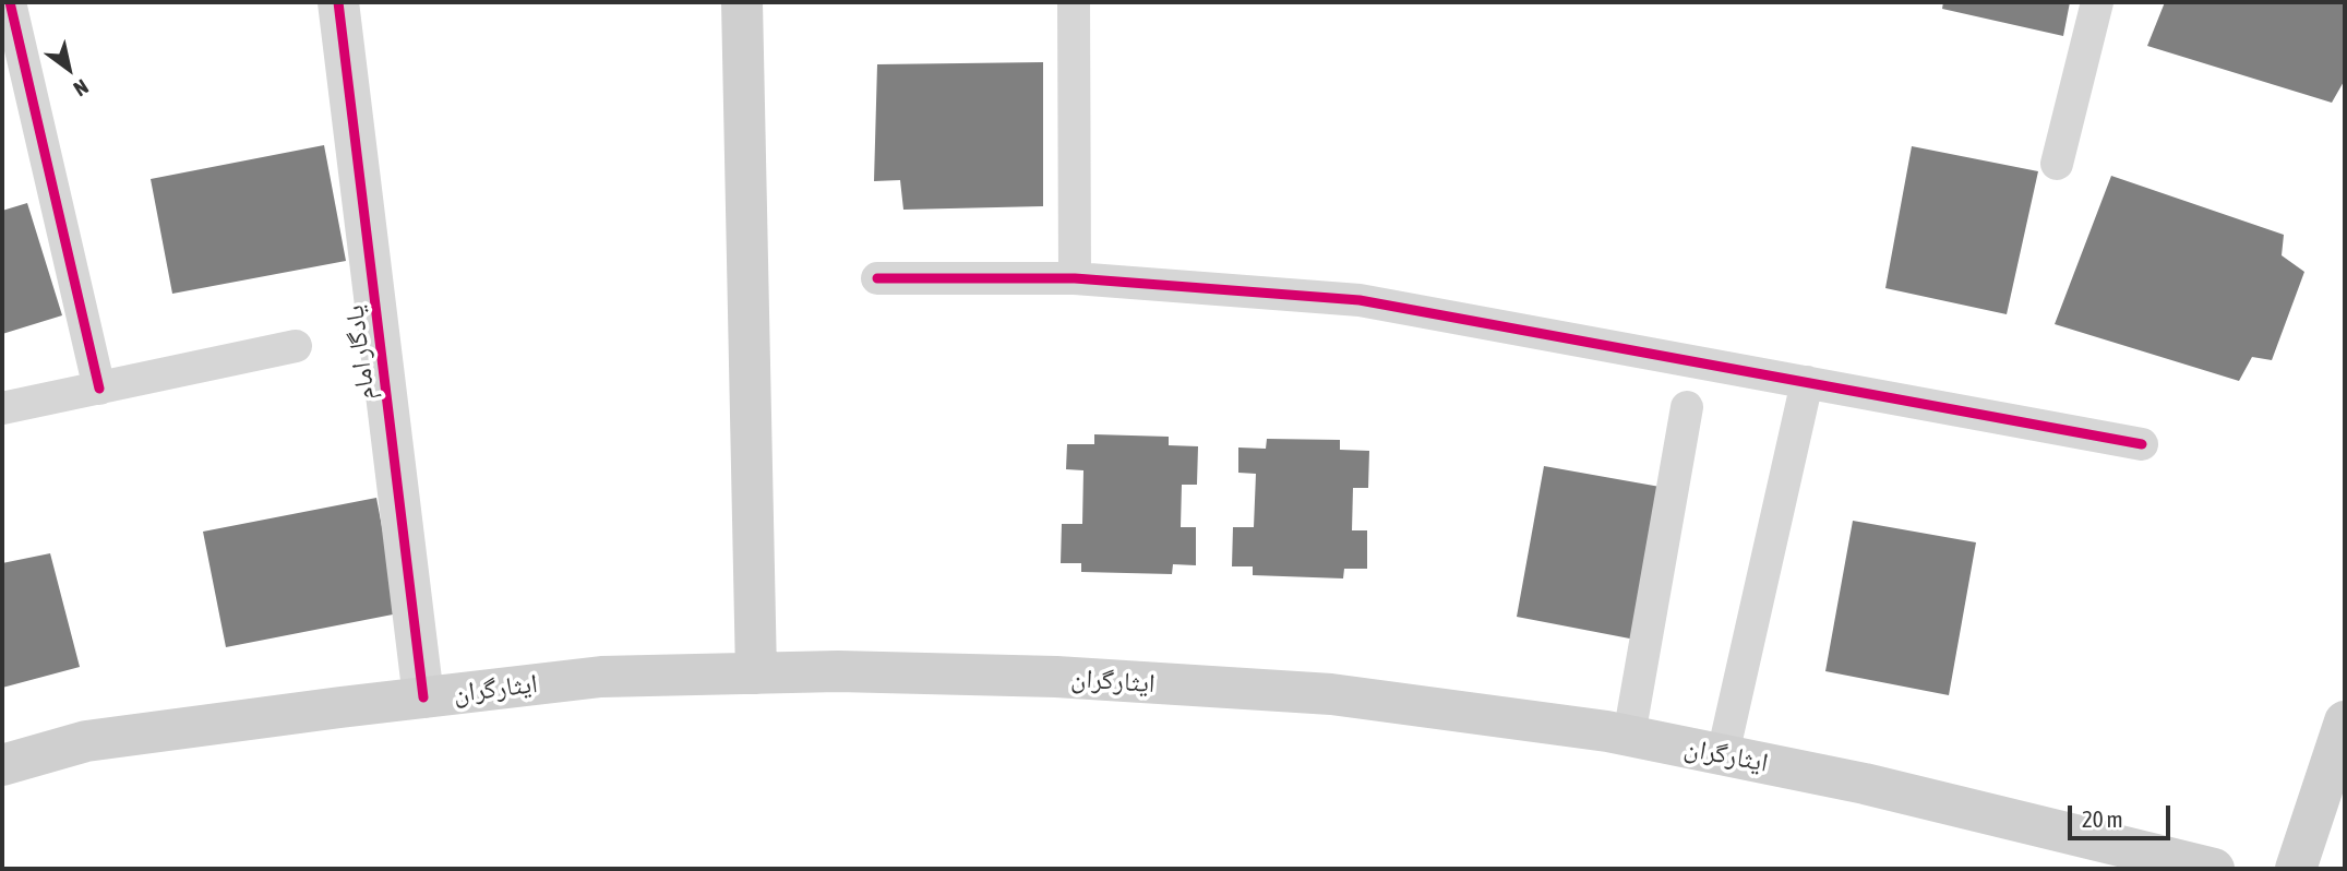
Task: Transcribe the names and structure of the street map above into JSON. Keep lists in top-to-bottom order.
{
  "streets": {
    "main road": ["ایثارگران"],
    "street": ["یادگار امام"]
  },
  "crossings": [
    ["یادگار امام", "ایثارگران"]
  ],
  "scale_bar": "20 m",
  "north": "bottom right"
}
